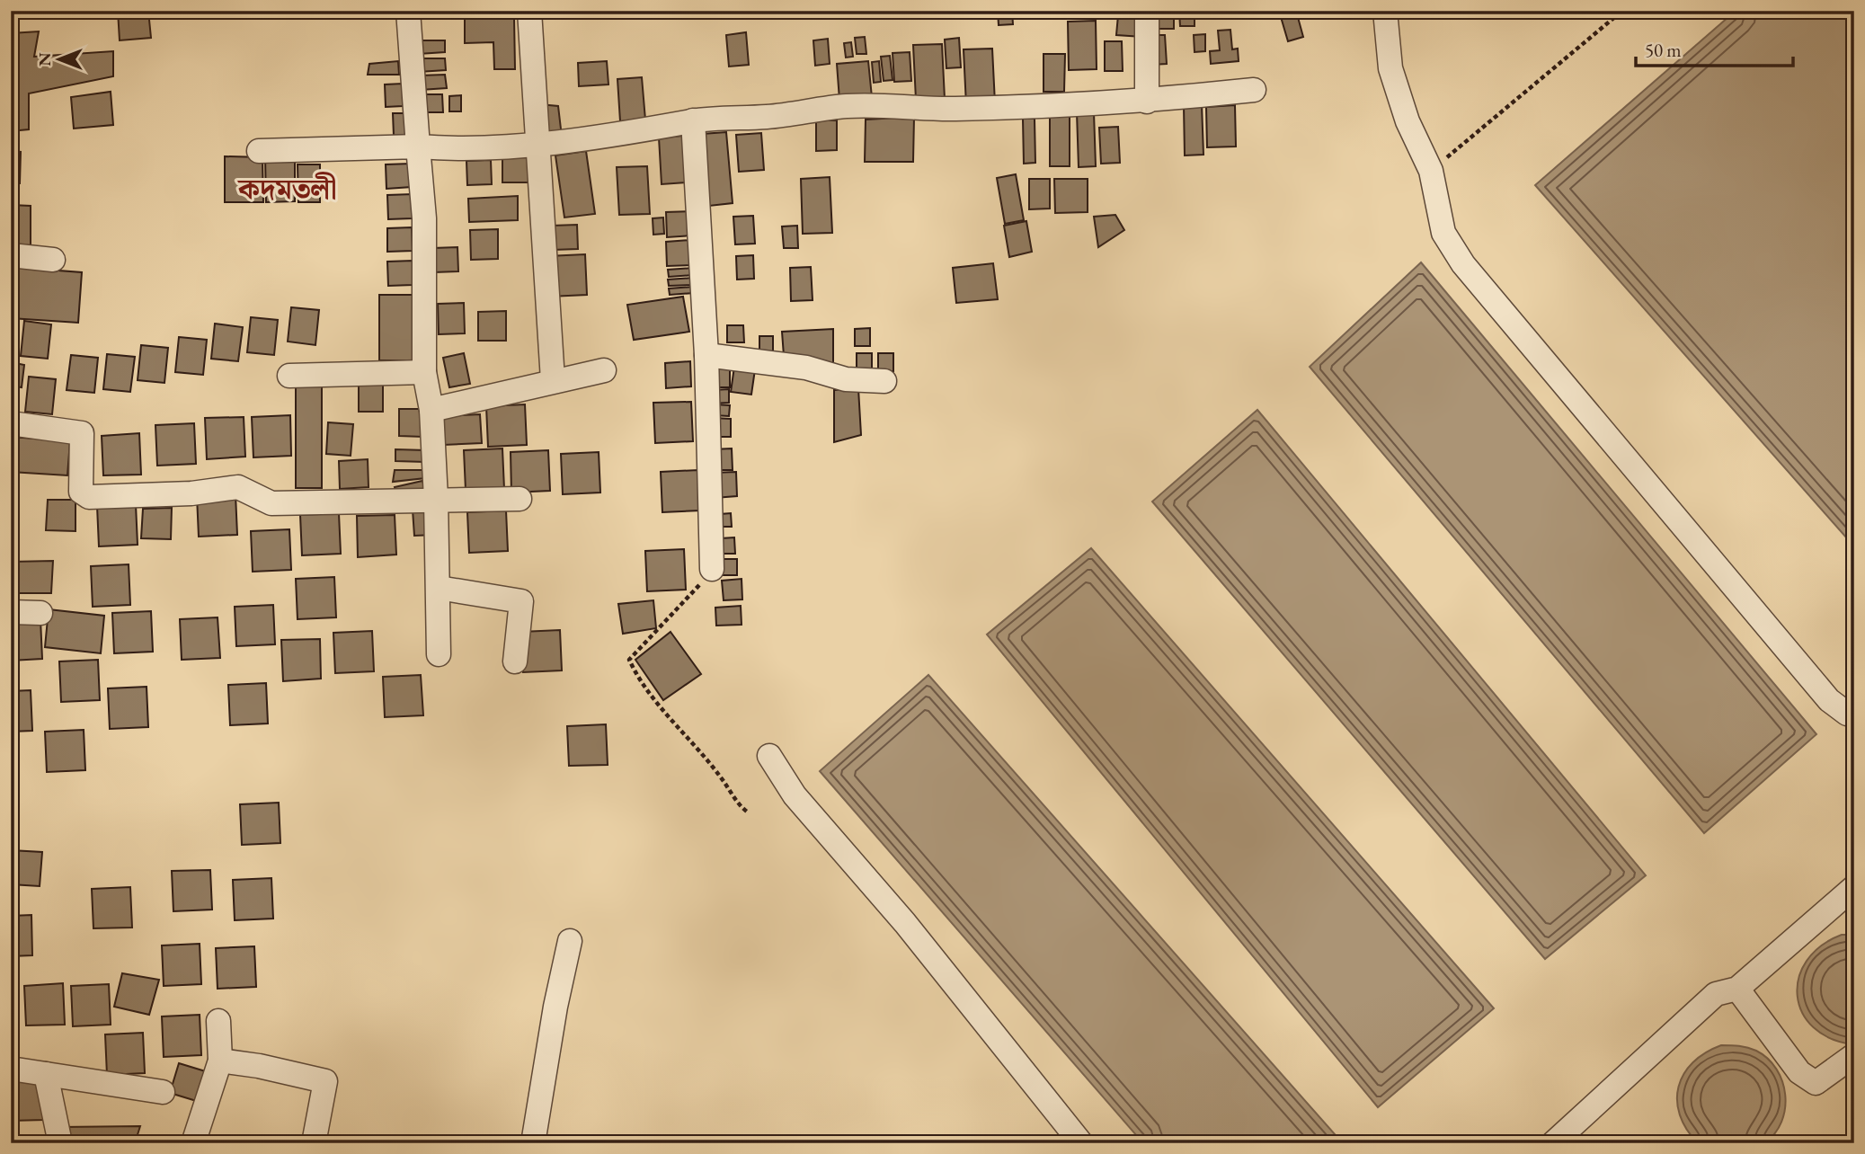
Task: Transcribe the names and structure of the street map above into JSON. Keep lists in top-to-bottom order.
{
  "districts": ["কদমতলী"],
  "scale_bar": "50 m",
  "north": "left"
}
